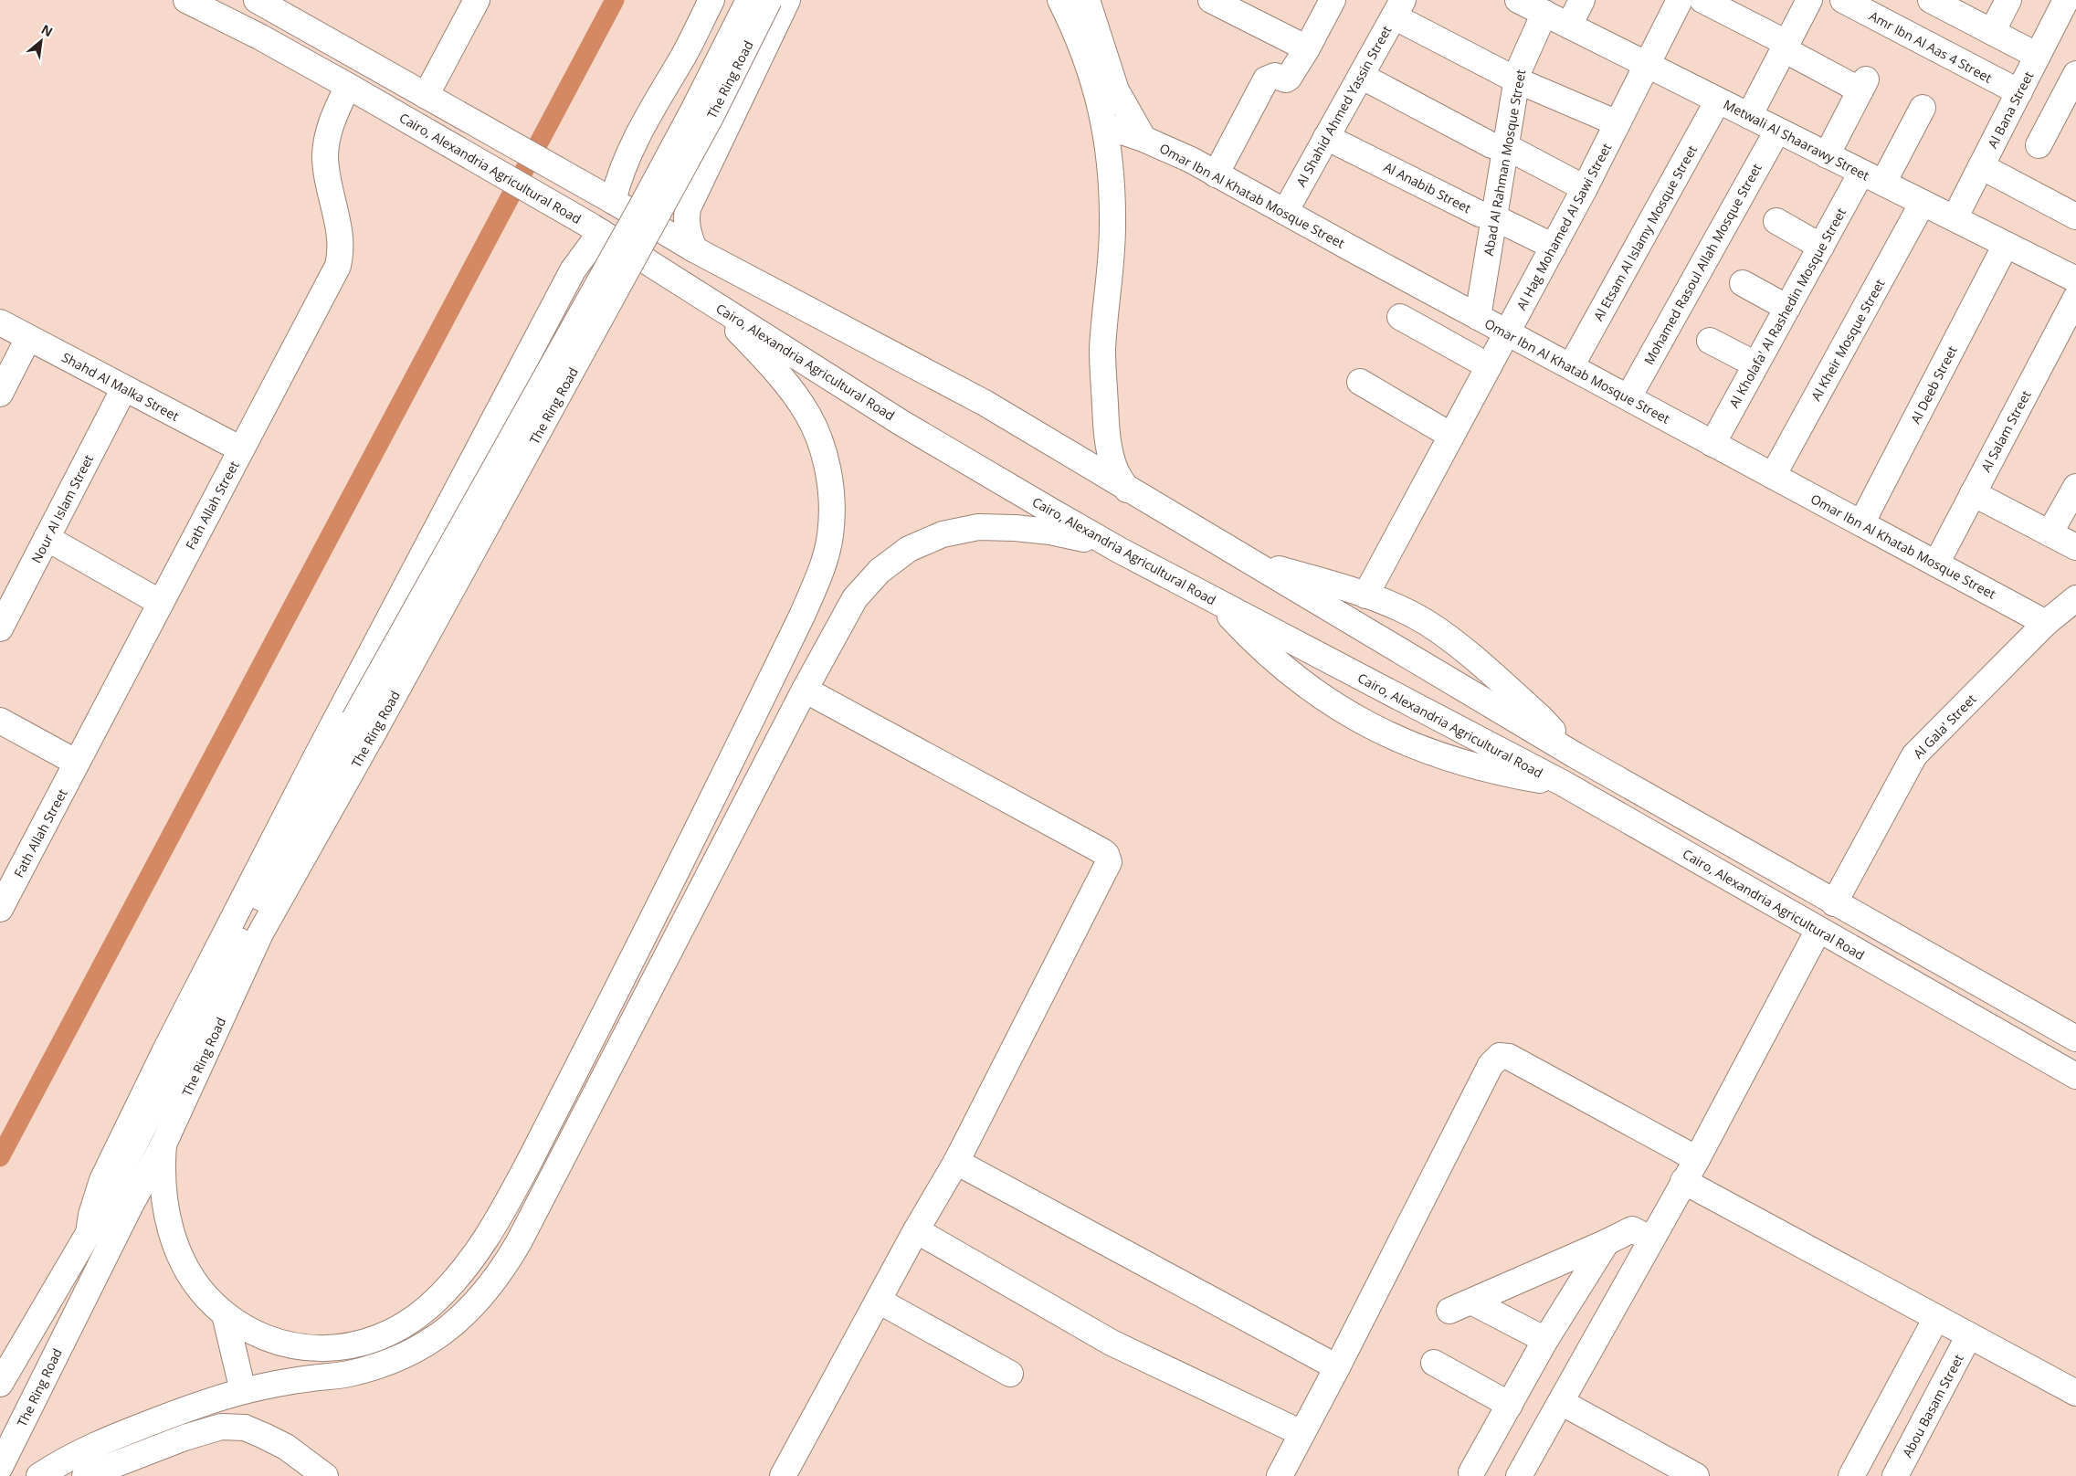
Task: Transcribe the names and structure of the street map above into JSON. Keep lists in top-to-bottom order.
{
  "streets": {
    "main road": [
      "Amr Ibn Al Aas 4 Street",
      "The Ring Road",
      "Al Shahid Ahmed Yassin Street",
      "Al Bana Street",
      "Metwali Al Shaarawy Street",
      "Abad Al Rahman Mosque Street",
      "Cairo, Alexandria Agricultural Road",
      "Al Anabib Street",
      "Omar Ibn Al Khatab Mosque Street",
      "Al Hag Mohamed Al Sawi Street",
      "Al Etsam Al Islamy Mosque Street",
      "Mohamed Rasoul Allah Mosque Street",
      "Al Kholafa' Al Rashedin Mosque Street",
      "Al Kheir Mosque Street",
      "Al Deeb Street",
      "Shahd Al Malka Street",
      "Al Salam Street",
      "Fath Allah Street",
      "Nour Al Islam Street",
      "Al Gala' Street",
      "Abou Basam Street"
    ]
  },
  "crossings": [
    ["Amr Ibn Al Aas 4 Street", "Al Bana Street"],
    ["Al Shahid Ahmed Yassin Street", "Al Anabib Street"],
    ["Al Shahid Ahmed Yassin Street", "Omar Ibn Al Khatab Mosque Street"],
    ["Al Bana Street", "Metwali Al Shaarawy Street"],
    ["Metwali Al Shaarawy Street", "Abad Al Rahman Mosque Street"],
    ["Metwali Al Shaarawy Street", "Al Hag Mohamed Al Sawi Street"],
    ["Metwali Al Shaarawy Street", "Al Etsam Al Islamy Mosque Street"],
    ["Metwali Al Shaarawy Street", "Mohamed Rasoul Allah Mosque Street"],
    ["Metwali Al Shaarawy Street", "Al Kholafa' Al Rashedin Mosque Street"],
    ["Metwali Al Shaarawy Street", "Al Kheir Mosque Street"],
    ["Metwali Al Shaarawy Street", "Al Deeb Street"],
    ["Abad Al Rahman Mosque Street", "Al Anabib Street"],
    ["Abad Al Rahman Mosque Street", "Omar Ibn Al Khatab Mosque Street"],
    ["Cairo, Alexandria Agricultural Road", "Fath Allah Street"],
    ["Al Anabib Street", "Al Hag Mohamed Al Sawi Street"],
    ["Omar Ibn Al Khatab Mosque Street", "Al Hag Mohamed Al Sawi Street"],
    ["Omar Ibn Al Khatab Mosque Street", "Al Etsam Al Islamy Mosque Street"],
    ["Omar Ibn Al Khatab Mosque Street", "Mohamed Rasoul Allah Mosque Street"],
    ["Omar Ibn Al Khatab Mosque Street", "Al Kholafa' Al Rashedin Mosque Street"],
    ["Omar Ibn Al Khatab Mosque Street", "Al Kheir Mosque Street"],
    ["Omar Ibn Al Khatab Mosque Street", "Al Deeb Street"],
    ["Omar Ibn Al Khatab Mosque Street", "Al Salam Street"],
    ["Omar Ibn Al Khatab Mosque Street", "Al Gala' Street"],
    ["Shahd Al Malka Street", "Fath Allah Street"],
    ["Shahd Al Malka Street", "Nour Al Islam Street"]
  ],
  "north": "top right"
}
